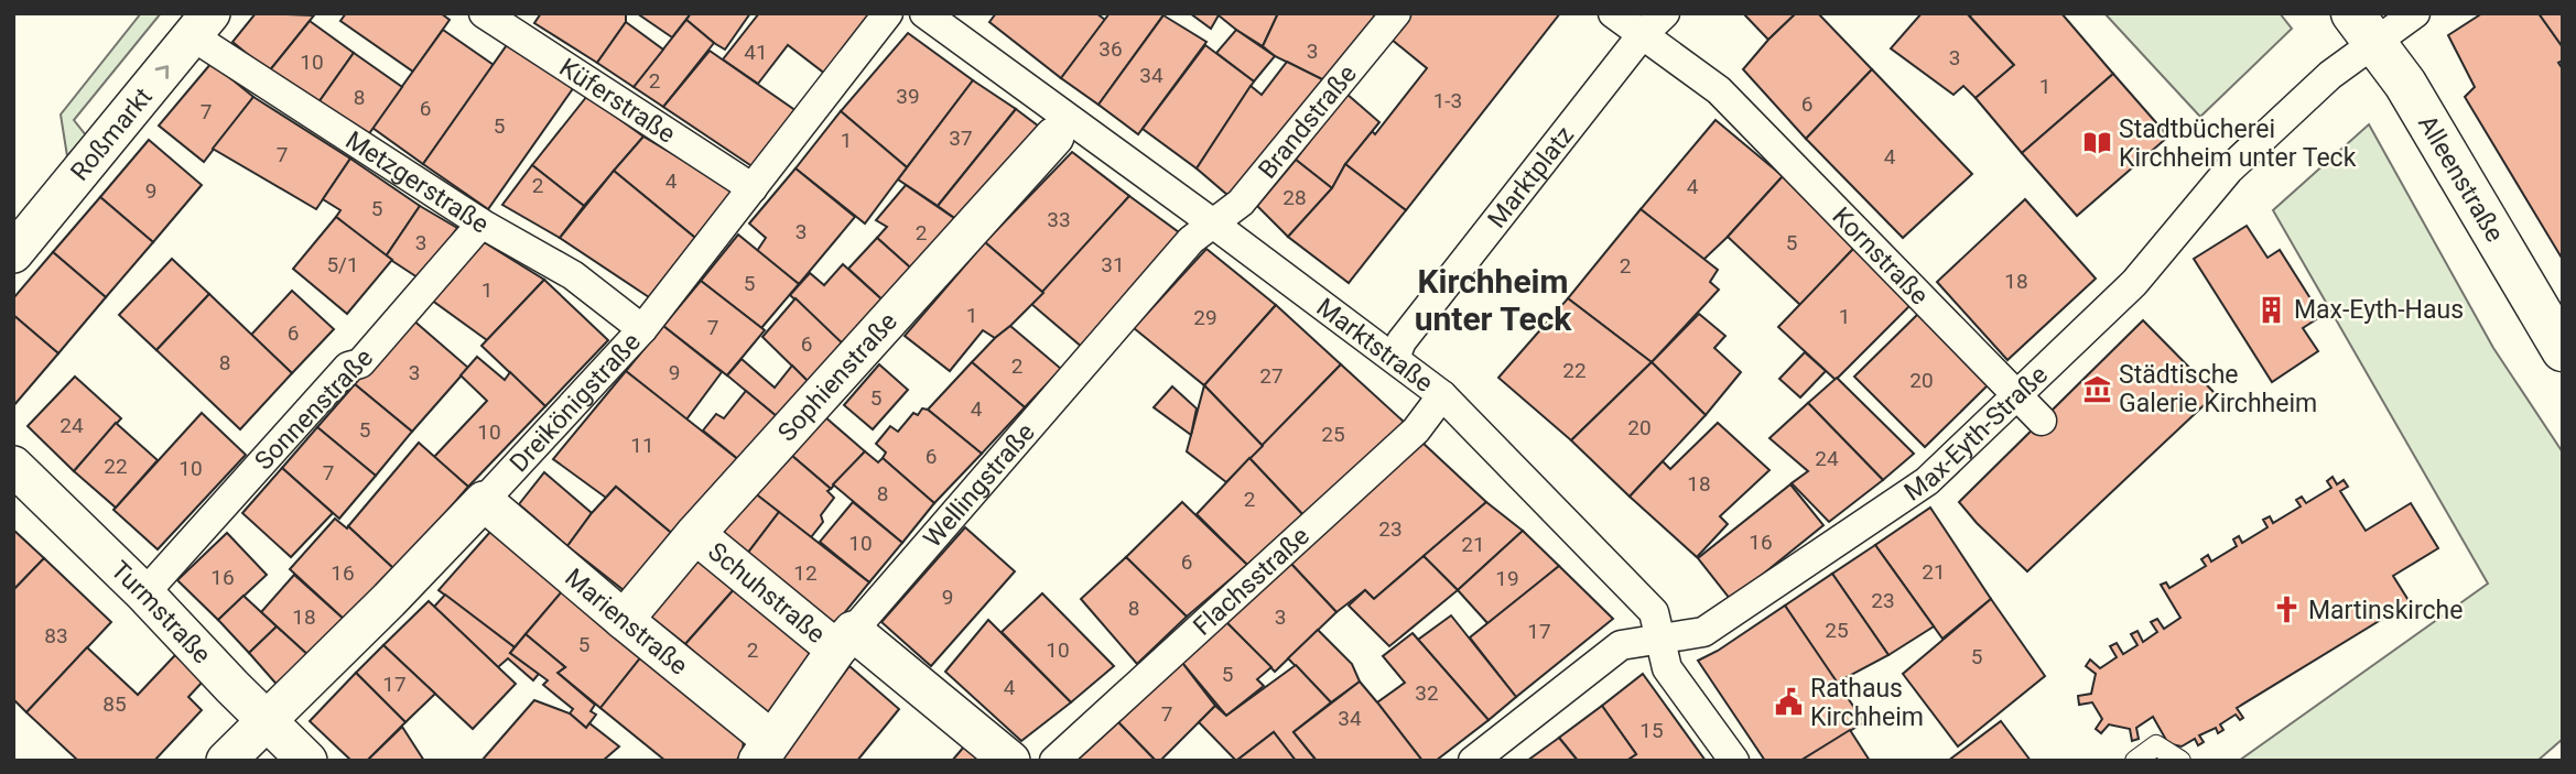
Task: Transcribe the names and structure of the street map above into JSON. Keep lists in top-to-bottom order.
{
  "streets": {
    "street": [
      "Küferstraße",
      "Brandstraße",
      "Roßmarkt",
      "Marktplatz",
      "Alleenstraße",
      "Metzgerstraße",
      "Kornstraße",
      "Marktstraße",
      "Sophienstraße",
      "Dreikönigstraße",
      "Sonnenstraße",
      "Max-Eyth-Straße",
      "Wellingstraße",
      "Flachsstraße",
      "Schuhstraße",
      "Turmstraße",
      "Marienstraße"
    ]
  },
  "crossings": [
    ["Küferstraße", "Dreikönigstraße"],
    ["Brandstraße", "Marktstraße"],
    ["Brandstraße", "Wellingstraße"],
    ["Roßmarkt", "Metzgerstraße"],
    ["Marktplatz", "Kornstraße"],
    ["Marktplatz", "Marktstraße"],
    ["Alleenstraße", "Max-Eyth-Straße"],
    ["Metzgerstraße", "Dreikönigstraße"],
    ["Metzgerstraße", "Sonnenstraße"],
    ["Kornstraße", "Max-Eyth-Straße"],
    ["Marktstraße", "Max-Eyth-Straße"],
    ["Marktstraße", "Wellingstraße"],
    ["Marktstraße", "Flachsstraße"],
    ["Sophienstraße", "Schuhstraße"],
    ["Sophienstraße", "Marienstraße"],
    ["Dreikönigstraße", "Turmstraße"],
    ["Dreikönigstraße", "Marienstraße"],
    ["Sonnenstraße", "Turmstraße"],
    ["Wellingstraße", "Schuhstraße"],
    ["Wellingstraße", "Marienstraße"]
  ],
  "one_way": ["Roßmarkt"],
  "districts": ["Kirchheim unter Teck"],
  "places": {
    "library": ["Stadtbücherei Kirchheim unter Teck"],
    "building": ["Max-Eyth-Haus"],
    "museum": ["Städtische Galerie Kirchheim"],
    "church": ["Martinskirche"],
    "public building": ["Rathaus Kirchheim"]
  },
  "house_numbers": [
    "36",
    "3",
    "41",
    "3",
    "10",
    "34",
    "2",
    "1",
    "39",
    "8",
    "1-3",
    "6",
    "6",
    "7",
    "5",
    "37",
    "1",
    "7",
    "4",
    "4",
    "2",
    "4",
    "9",
    "28",
    "5",
    "33",
    "3",
    "2",
    "3",
    "5",
    "5/1",
    "31",
    "2",
    "18",
    "5",
    "1",
    "1",
    "1",
    "29",
    "7",
    "6",
    "6",
    "8",
    "2",
    "22",
    "3",
    "9",
    "27",
    "20",
    "5",
    "4",
    "24",
    "20",
    "5",
    "10",
    "25",
    "11",
    "6",
    "24",
    "22",
    "10",
    "7",
    "18",
    "8",
    "2",
    "23",
    "16",
    "10",
    "21",
    "6",
    "21",
    "16",
    "12",
    "16",
    "19",
    "9",
    "23",
    "8",
    "18",
    "3",
    "25",
    "17",
    "83",
    "5",
    "2",
    "10",
    "5",
    "5",
    "17",
    "4",
    "32",
    "85",
    "7",
    "34",
    "15"
  ]
}
